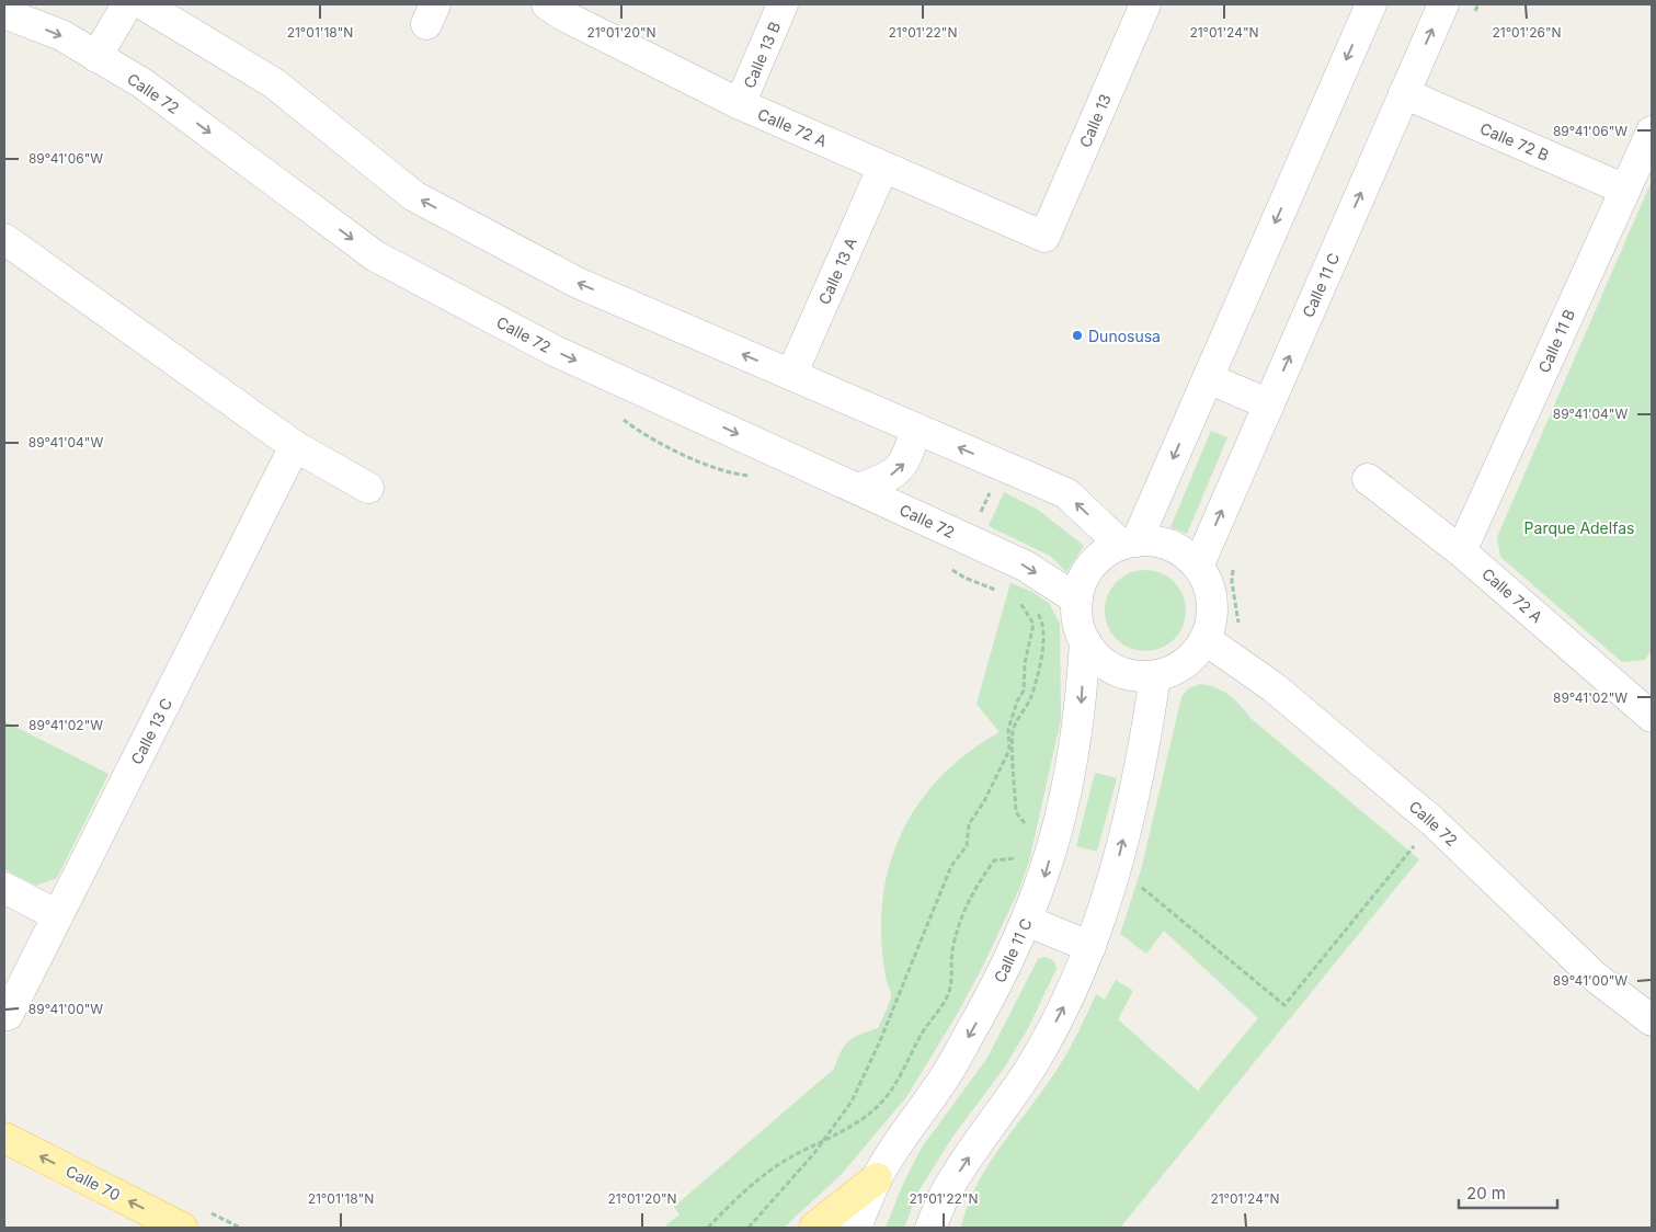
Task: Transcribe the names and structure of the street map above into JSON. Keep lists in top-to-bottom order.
{
  "streets": {
    "main road": [
      "Calle 13 B",
      "Calle 72",
      "Calle 13",
      "Calle 72 A",
      "Calle 72 B",
      "Calle 13 A",
      "Calle 11 C",
      "Calle 11 B",
      "Calle 13 C",
      "Calle 70"
    ]
  },
  "crossings": [
    ["Calle 13 B", "Calle 72 A"],
    ["Calle 72", "Calle 11 C"],
    ["Calle 13", "Calle 72 A"],
    ["Calle 72 A", "Calle 13 A"],
    ["Calle 72 A", "Calle 11 B"],
    ["Calle 72 B", "Calle 11 C"],
    ["Calle 72 B", "Calle 11 B"]
  ],
  "one_way": ["Calle 70"],
  "parks": ["Parque Adelfas"],
  "places": ["Dunosusa"],
  "scale_bar": "20 m",
  "coordinates": [
    "21°01'18\"N",
    "21°01'20\"N",
    "21°01'22\"N",
    "21°01'24\"N",
    "21°01'26\"N",
    "89°41'06\"W",
    "89°41'04\"W",
    "89°41'02\"W",
    "89°41'00\"W"
  ]
}
